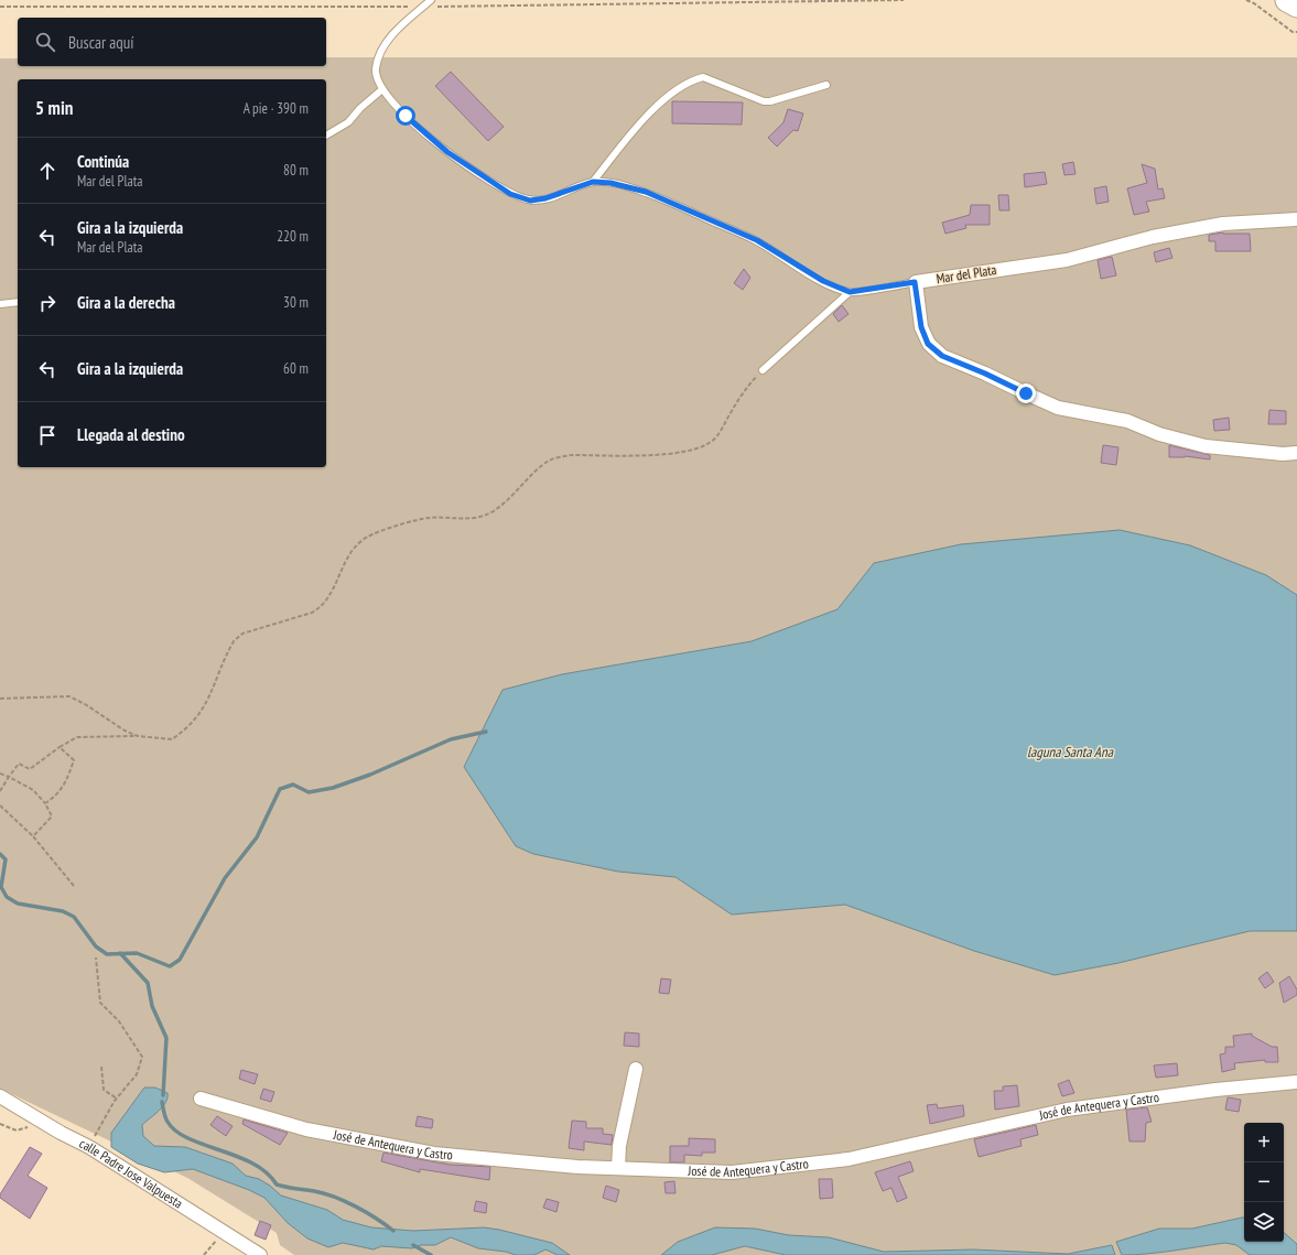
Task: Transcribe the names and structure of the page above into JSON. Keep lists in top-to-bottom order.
{
  "streets": {
    "street": ["Mar del Plata", "José de Antequera y Castro", "calle Padre Jose Valpuesta"]
  },
  "water": ["laguna Santa Ana"],
  "page": {
    "search": "Buscar aquí",
    "heading": ["5 min", "A pie · 390 m"],
    "list": [
      ["Continúa", "Mar del Plata", "80 m"],
      ["Gira a la izquierda", "Mar del Plata", "220 m"],
      ["Gira a la derecha", "30 m"],
      ["Gira a la izquierda", "60 m"],
      "Llegada al destino"
    ],
    "map_buttons": ["+", "−"]
  }
}
